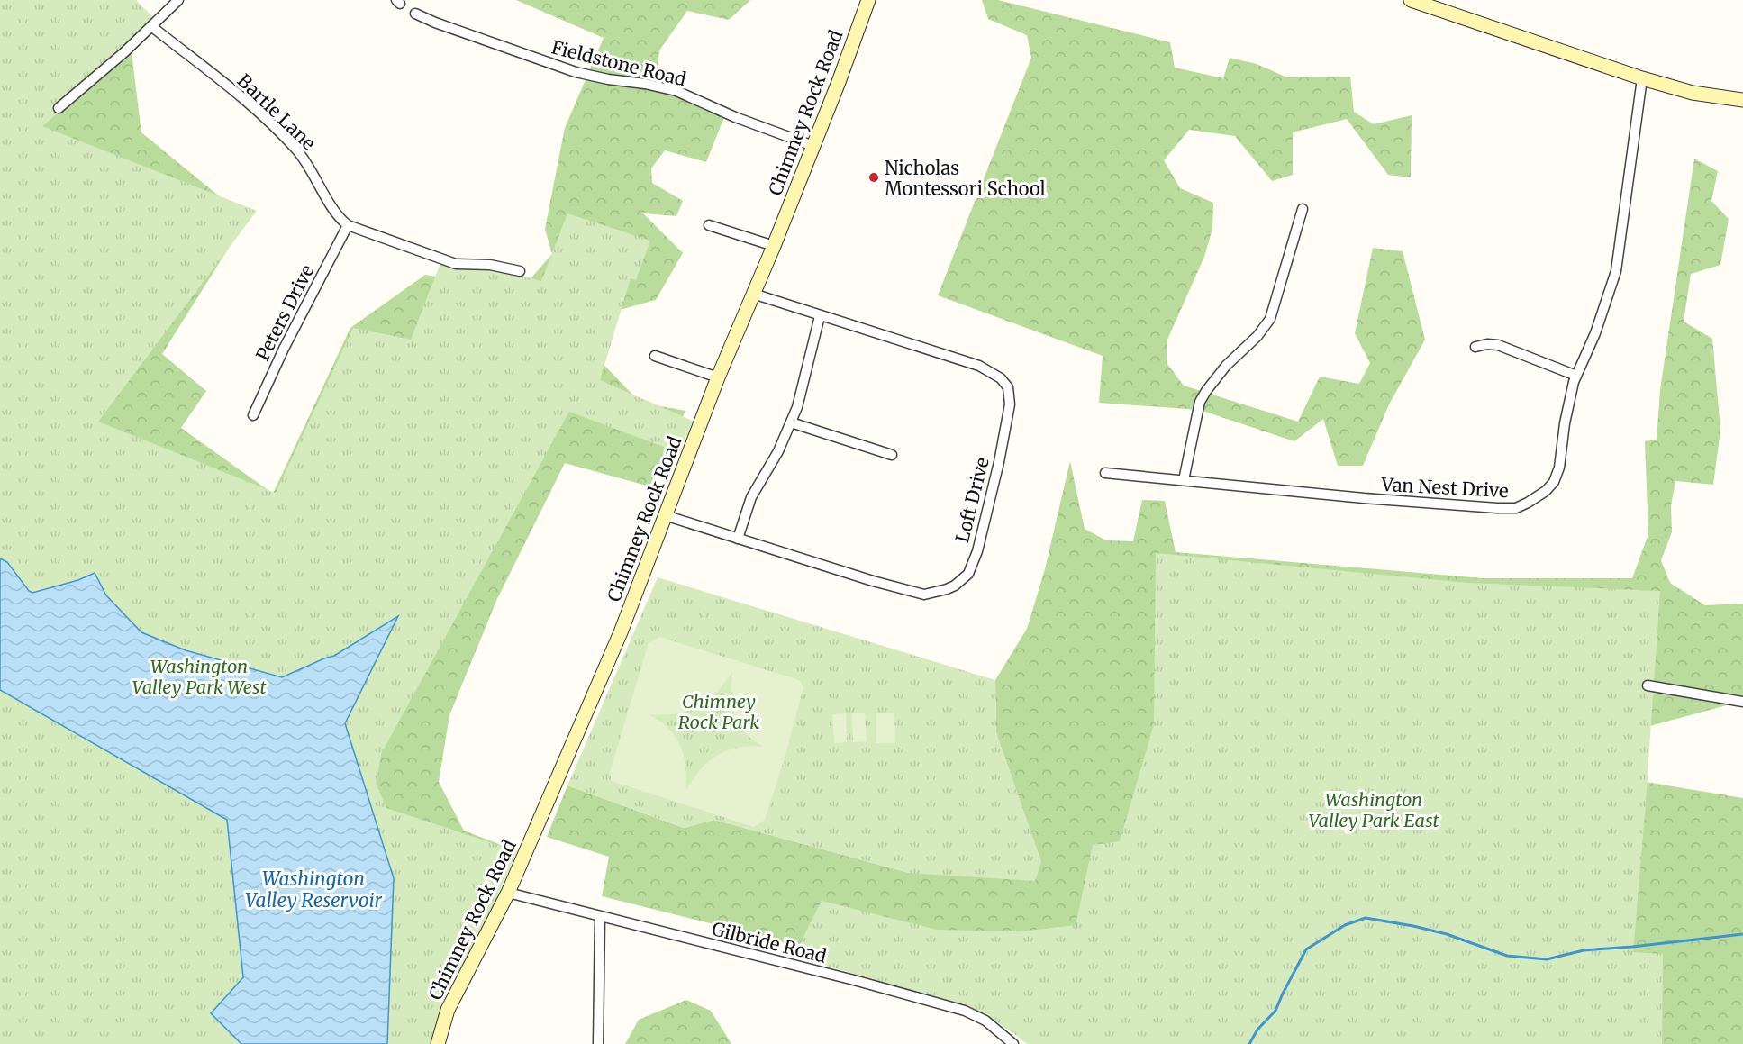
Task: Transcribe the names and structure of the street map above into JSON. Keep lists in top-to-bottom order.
{
  "streets": {
    "street": [
      "Fieldstone Road",
      "Bartle Lane",
      "Chimney Rock Road",
      "Peters Drive",
      "Van Nest Drive",
      "Loft Drive",
      "Gilbride Road"
    ]
  },
  "crossings": [
    ["Fieldstone Road", "Chimney Rock Road"],
    ["Bartle Lane", "Peters Drive"],
    ["Chimney Rock Road", "Loft Drive"],
    ["Chimney Rock Road", "Gilbride Road"]
  ],
  "water": ["Washington Valley Reservoir"],
  "parks": ["Washington Valley Park West", "Chimney Rock Park", "Washington Valley Park East"],
  "places": ["Nicholas Montessori School"]
}
